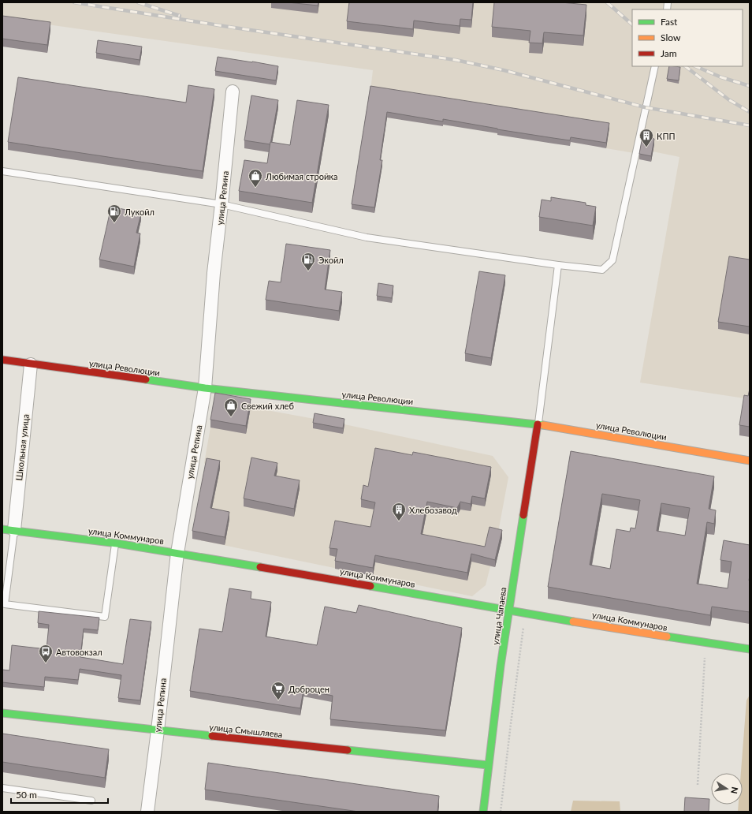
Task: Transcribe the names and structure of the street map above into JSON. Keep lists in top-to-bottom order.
{
  "streets": {
    "street": [
      "улица Репина",
      "улица Революции",
      "Школьная улица",
      "улица Коммунаров",
      "улица Чапаева",
      "улица Смышляева"
    ]
  },
  "crossings": [
    ["улица Репина", "улица Революции"],
    ["улица Репина", "улица Коммунаров"],
    ["улица Репина", "улица Смышляева"],
    ["улица Революции", "Школьная улица"],
    ["улица Революции", "улица Чапаева"],
    ["Школьная улица", "улица Коммунаров"],
    ["улица Коммунаров", "улица Чапаева"],
    ["улица Чапаева", "улица Смышляева"]
  ],
  "places": {
    "building": ["КПП", "Хлебозавод"],
    "shop": ["Любимая стройка", "Свежий хлеб"],
    "fuel station": ["Лукойл", "Экойл"],
    "bus stop": ["Автовокзал"],
    "supermarket": ["Доброцен"]
  },
  "legend": ["Fast", "Slow", "Jam"],
  "scale_bar": "50 m",
  "north": "right"
}
